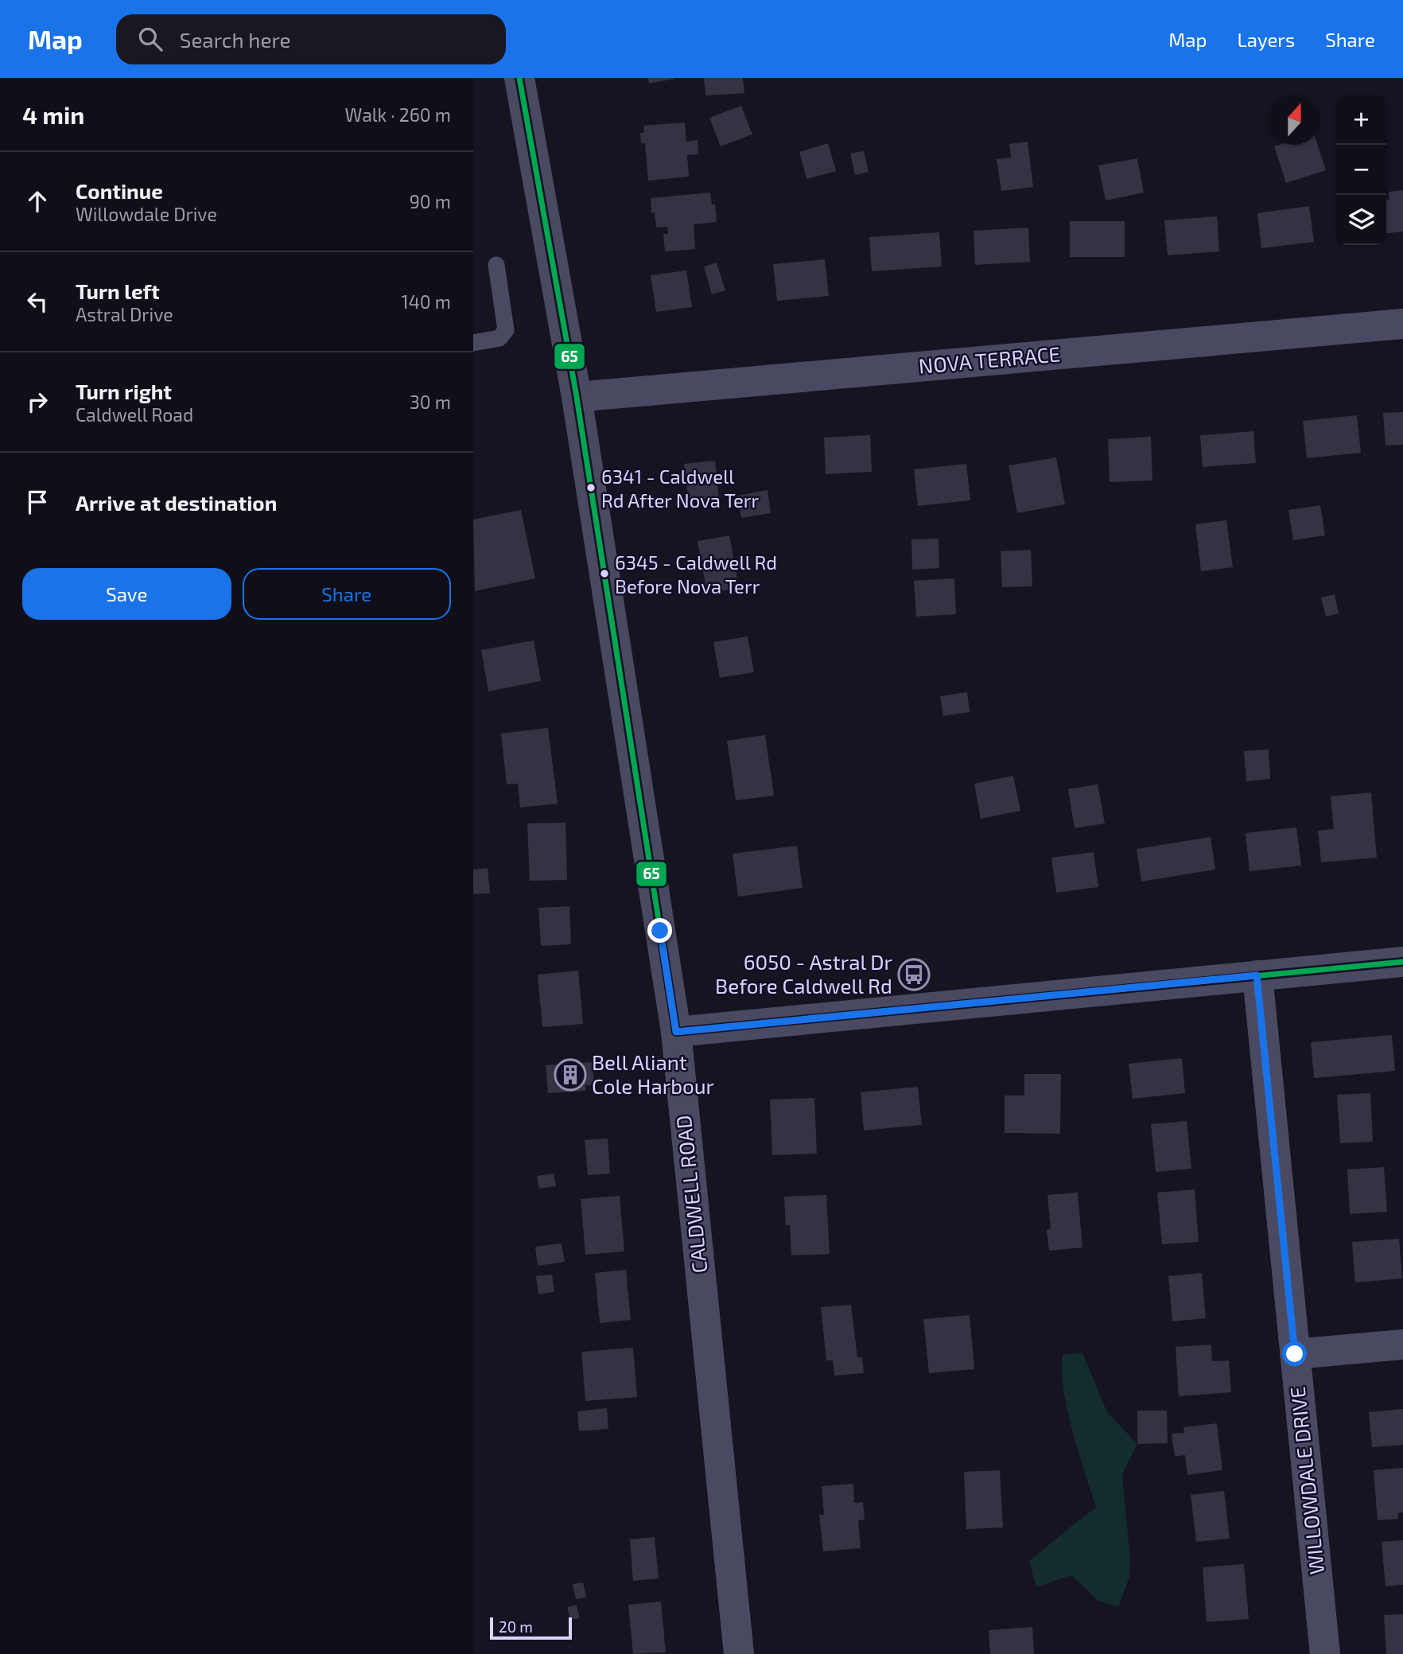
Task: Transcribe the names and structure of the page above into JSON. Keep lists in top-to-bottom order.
{
  "streets": {
    "street": ["NOVA TERRACE", "CALDWELL ROAD", "WILLOWDALE DRIVE"]
  },
  "crossings": [
    ["NOVA TERRACE", "CALDWELL ROAD"]
  ],
  "places": {
    "other": ["6341 - Caldwell Rd After Nova Terr", "6345 - Caldwell Rd Before Nova Terr"],
    "bus stop": ["6050 - Astral Dr Before Caldwell Rd"],
    "building": ["Bell Aliant Cole Harbour"]
  },
  "lines": ["transit line 65"],
  "scale_bar": "20 m",
  "north": "top",
  "page": {
    "header": "Map",
    "search": "Search here",
    "nav": ["Map", "Layers", "Share"],
    "heading": ["4 min", "Walk · 260 m"],
    "map_buttons": ["+", "−"],
    "list": [
      ["Continue", "Willowdale Drive", "90 m"],
      ["Turn left", "Astral Drive", "140 m"],
      ["Turn right", "Caldwell Road", "30 m"],
      "Arrive at destination"
    ],
    "buttons": ["Save", "Share"],
    "scale": "20 m"
  }
}
